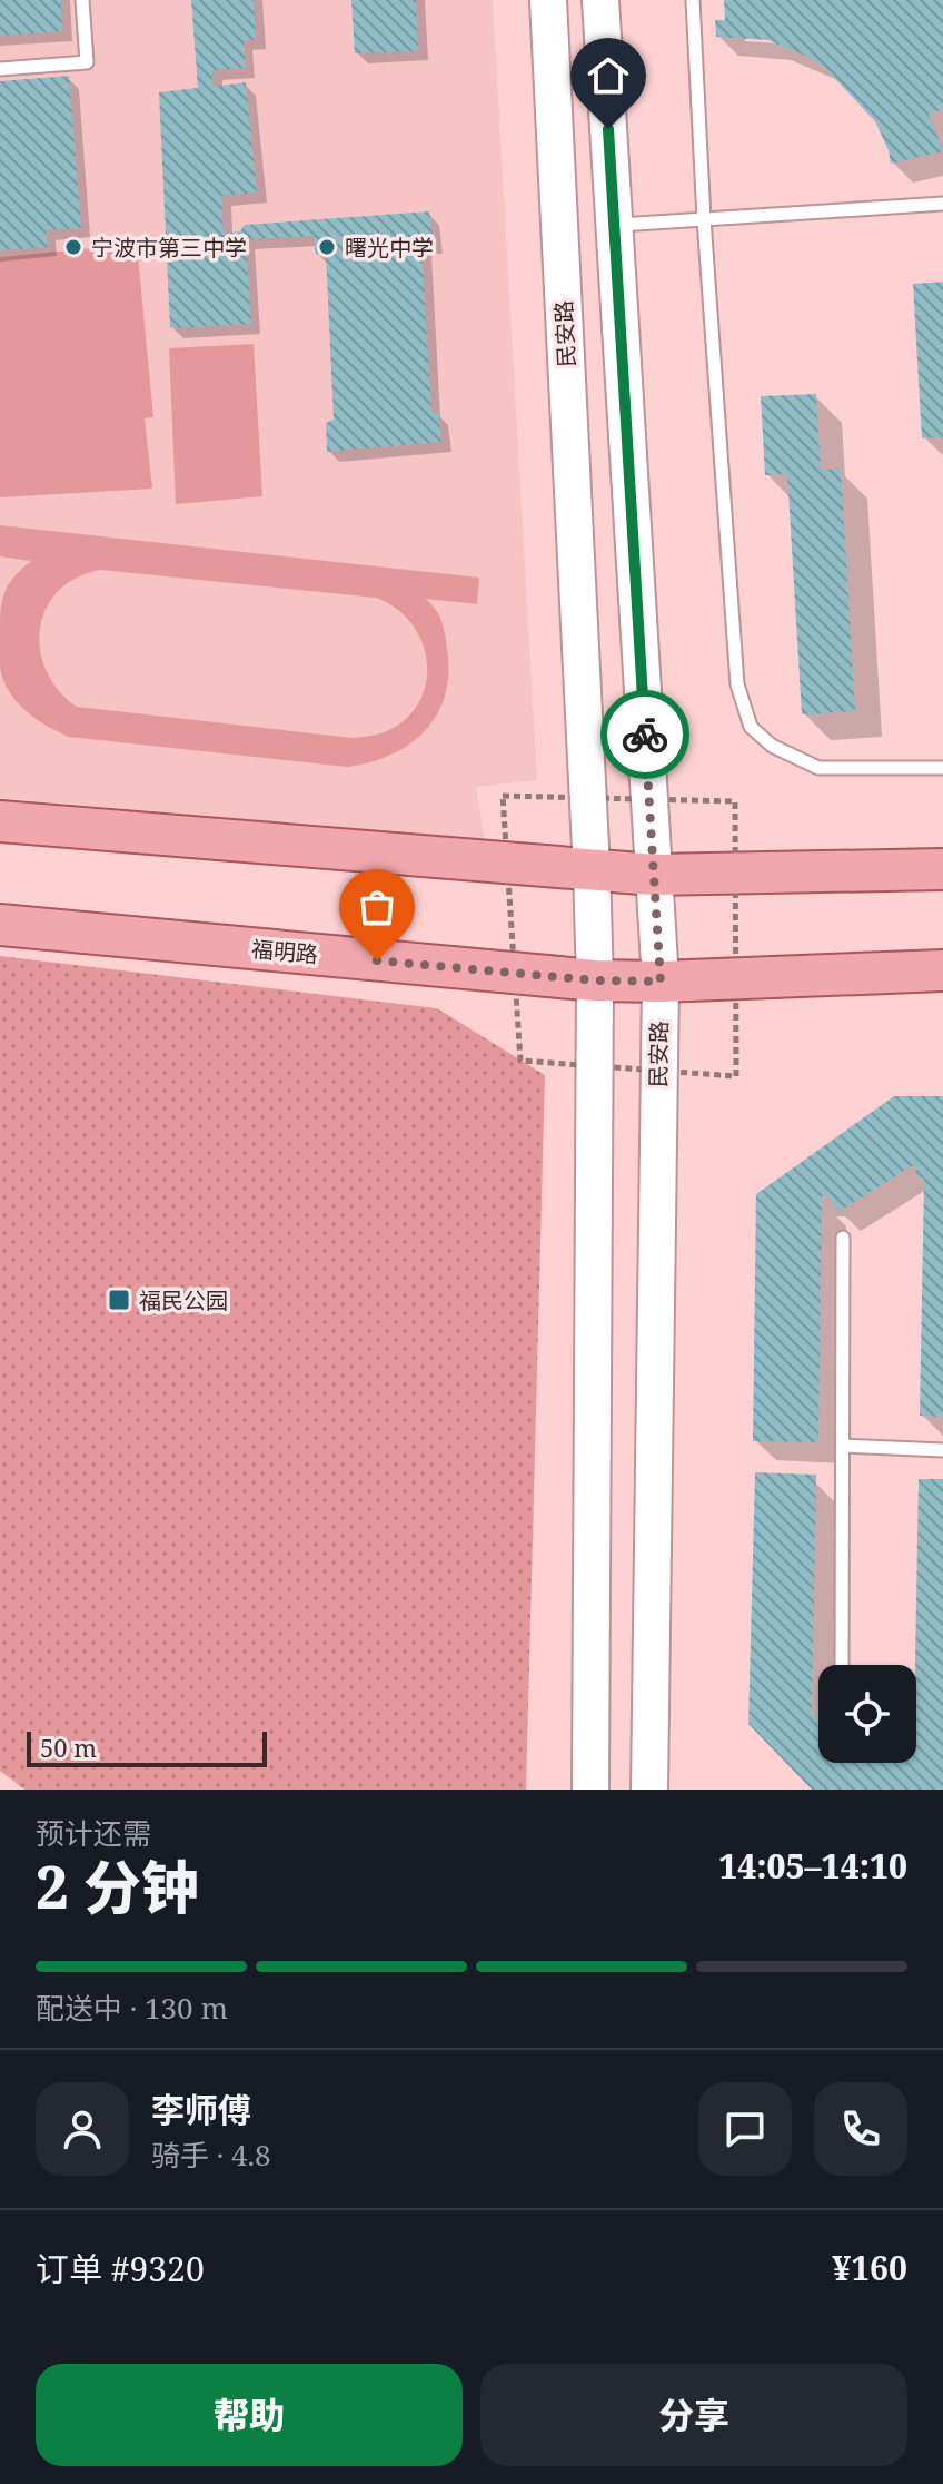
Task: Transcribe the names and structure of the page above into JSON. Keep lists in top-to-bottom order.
{
  "streets": {
    "main road": ["民安路", "福明路"]
  },
  "crossings": [
    ["民安路", "福明路"]
  ],
  "places": {
    "other": ["宁波市第三中学", "曙光中学"],
    "transit": ["福民公园"]
  },
  "scale_bar": "50 m",
  "page": {
    "scale": "50 m",
    "heading": ["2 分钟", "预计还需", "14:05–14:10"],
    "panel": [
      "李师傅",
      "骑手 · 4.8",
      "订单 #9320",
      "¥160"
    ],
    "bar": "配送中 · 130 m",
    "buttons": ["帮助", "分享"]
  }
}
